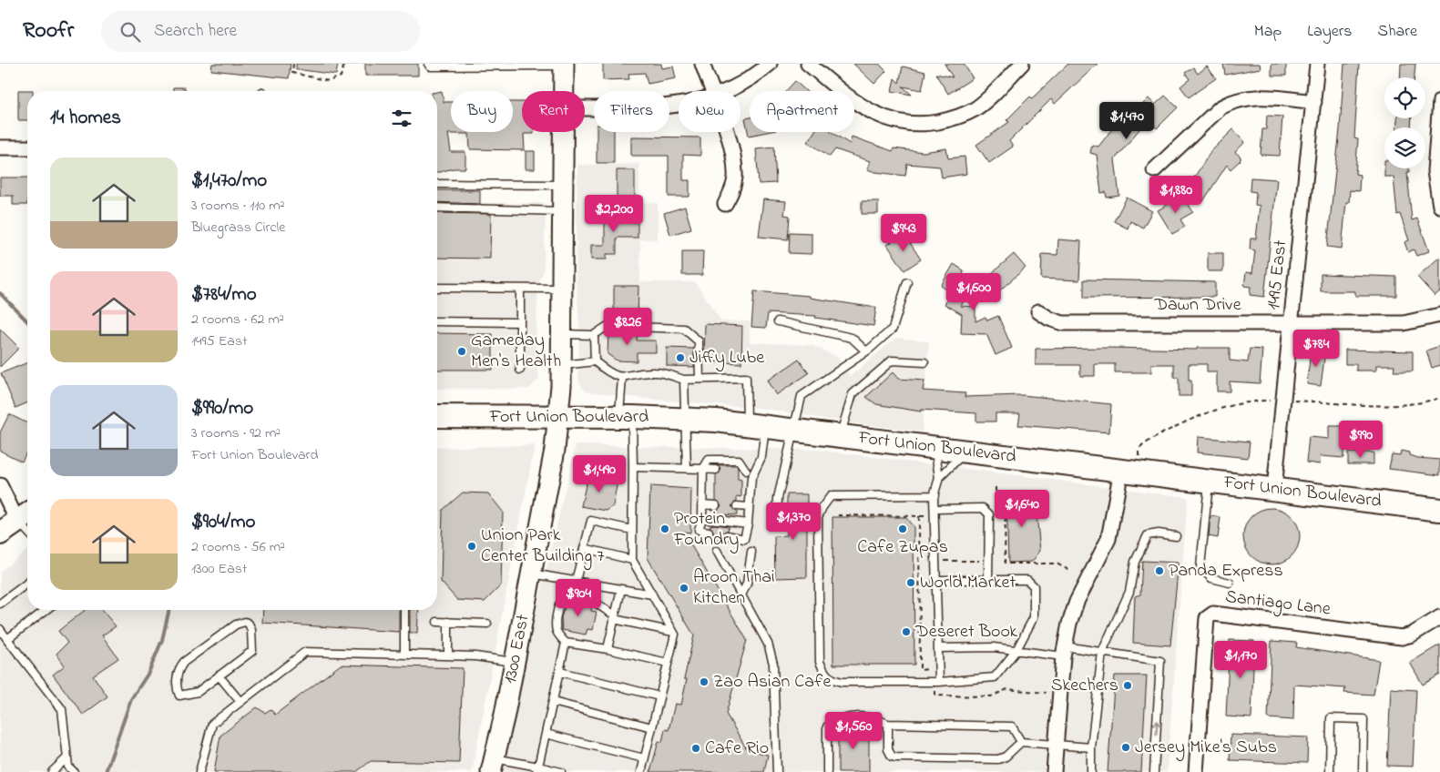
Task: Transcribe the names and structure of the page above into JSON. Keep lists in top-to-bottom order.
{
  "streets": {
    "main road": ["Fort Union Boulevard", "1300 East"],
    "street": ["1495 East", "Dawn Drive", "Santiago Lane"]
  },
  "crossings": [
    ["1495 East", "Dawn Drive"],
    ["1495 East", "Fort Union Boulevard"],
    ["Fort Union Boulevard", "1300 East"]
  ],
  "places": [
    "Gameday Men's Health",
    "Jiffy Lube",
    "Protein Foundry",
    "Cafe Zupas",
    "Union Park Center Building 7",
    "Panda Express",
    "World Market",
    "Aroon Thai Kitchen",
    "Deseret Book",
    "Zao Asian Cafe",
    "Skechers",
    "Jersey Mike's Subs",
    "Cafe Rio"
  ],
  "page": {
    "header": "Roofr",
    "search": "Search here",
    "nav": ["Map", "Layers", "Share"],
    "chip": [
      "Buy",
      "Rent",
      "Filters",
      "New",
      "Apartment"
    ],
    "heading": "14 homes",
    "price": [
      "$1,470",
      "$1,880",
      "$2,200",
      "$943",
      "$1,600",
      "$826",
      "$784",
      "$990",
      "$1,490",
      "$1,640",
      "$1,370",
      "$904",
      "$1,170",
      "$1,560"
    ],
    "list": [
      {
        "name": "$1,470/mo",
        "note": "3 rooms · 110 m² · Bluegrass Circle"
      },
      {
        "name": "$784/mo",
        "note": "2 rooms · 62 m² · 1495 East"
      },
      {
        "name": "$990/mo",
        "note": "3 rooms · 92 m² · Fort Union Boulevard"
      },
      {
        "name": "$904/mo",
        "note": "2 rooms · 56 m² · 1300 East"
      }
    ]
  }
}
